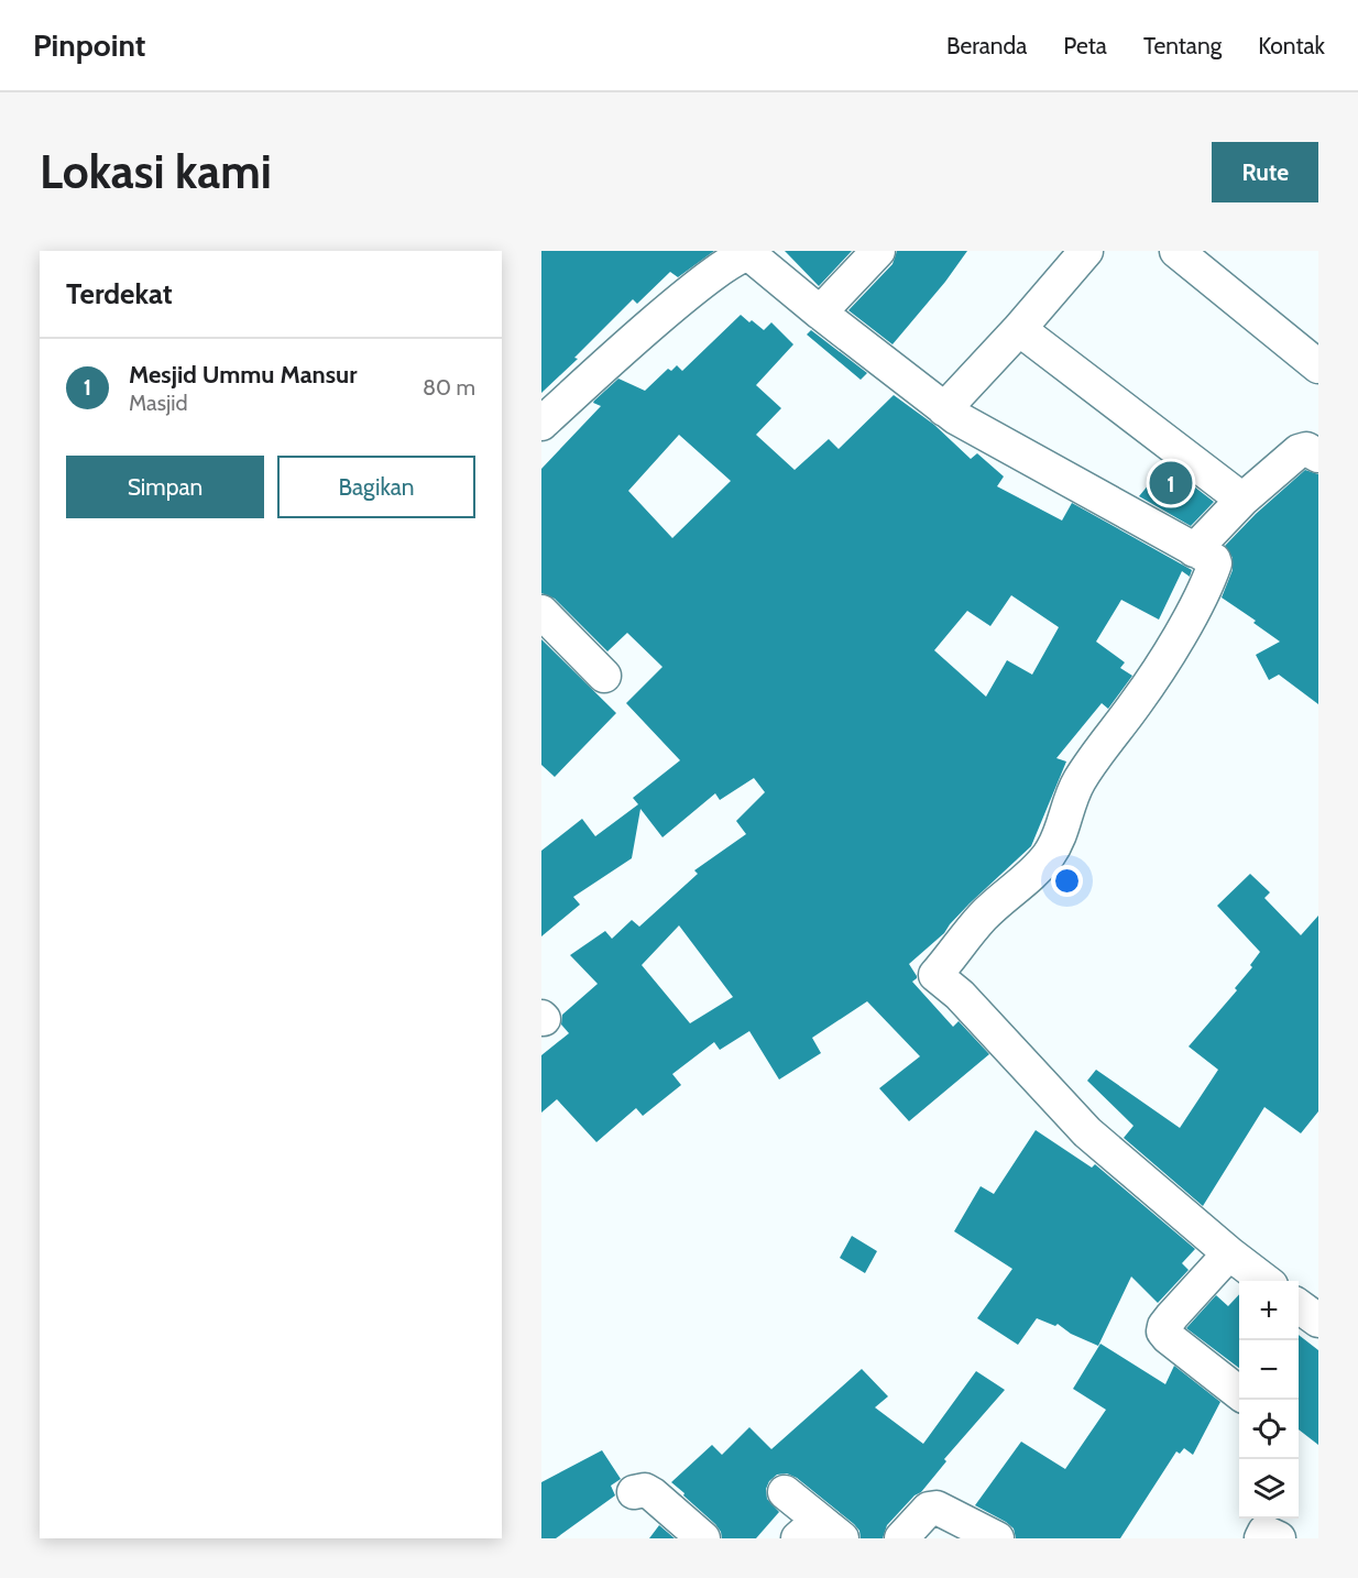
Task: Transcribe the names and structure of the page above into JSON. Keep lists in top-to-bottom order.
{
  "page": {
    "header": "Pinpoint",
    "nav": [
      "Beranda",
      "Peta",
      "Tentang",
      "Kontak"
    ],
    "buttons": [
      "Rute",
      ["Simpan", "Bagikan"]
    ],
    "title": "Lokasi kami",
    "heading": "Terdekat",
    "list": [
      {
        "mark": "1",
        "name": "Mesjid Ummu Mansur",
        "note": "Masjid",
        "value": "80 m"
      }
    ],
    "pins": "1",
    "map_buttons": ["+", "−"]
  }
}
